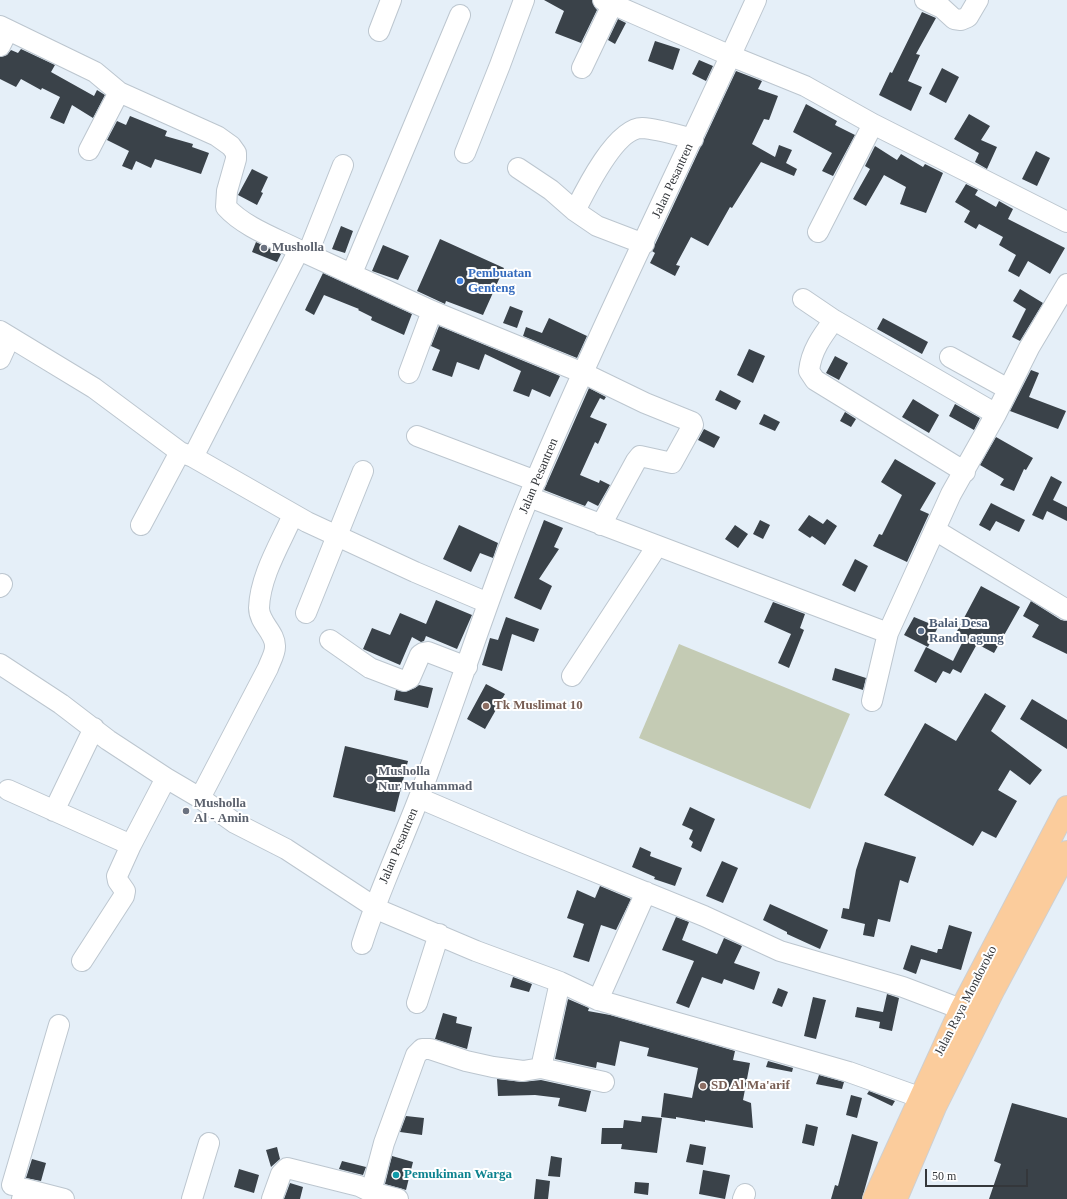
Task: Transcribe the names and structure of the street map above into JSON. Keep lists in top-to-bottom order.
{
  "streets": {
    "highway": ["Jalan Raya Mondoroko"],
    "street": ["Jalan Pesantren"]
  },
  "places": [
    "Musholla",
    "Pembuatan Genteng",
    "Balai Desa Randu agung",
    "Tk Muslimat 10",
    "Musholla Nur Muhammad",
    "Musholla Al - Amin",
    "SD Al Ma'arif",
    "Pemukiman Warga"
  ],
  "scale_bar": "50 m"
}
